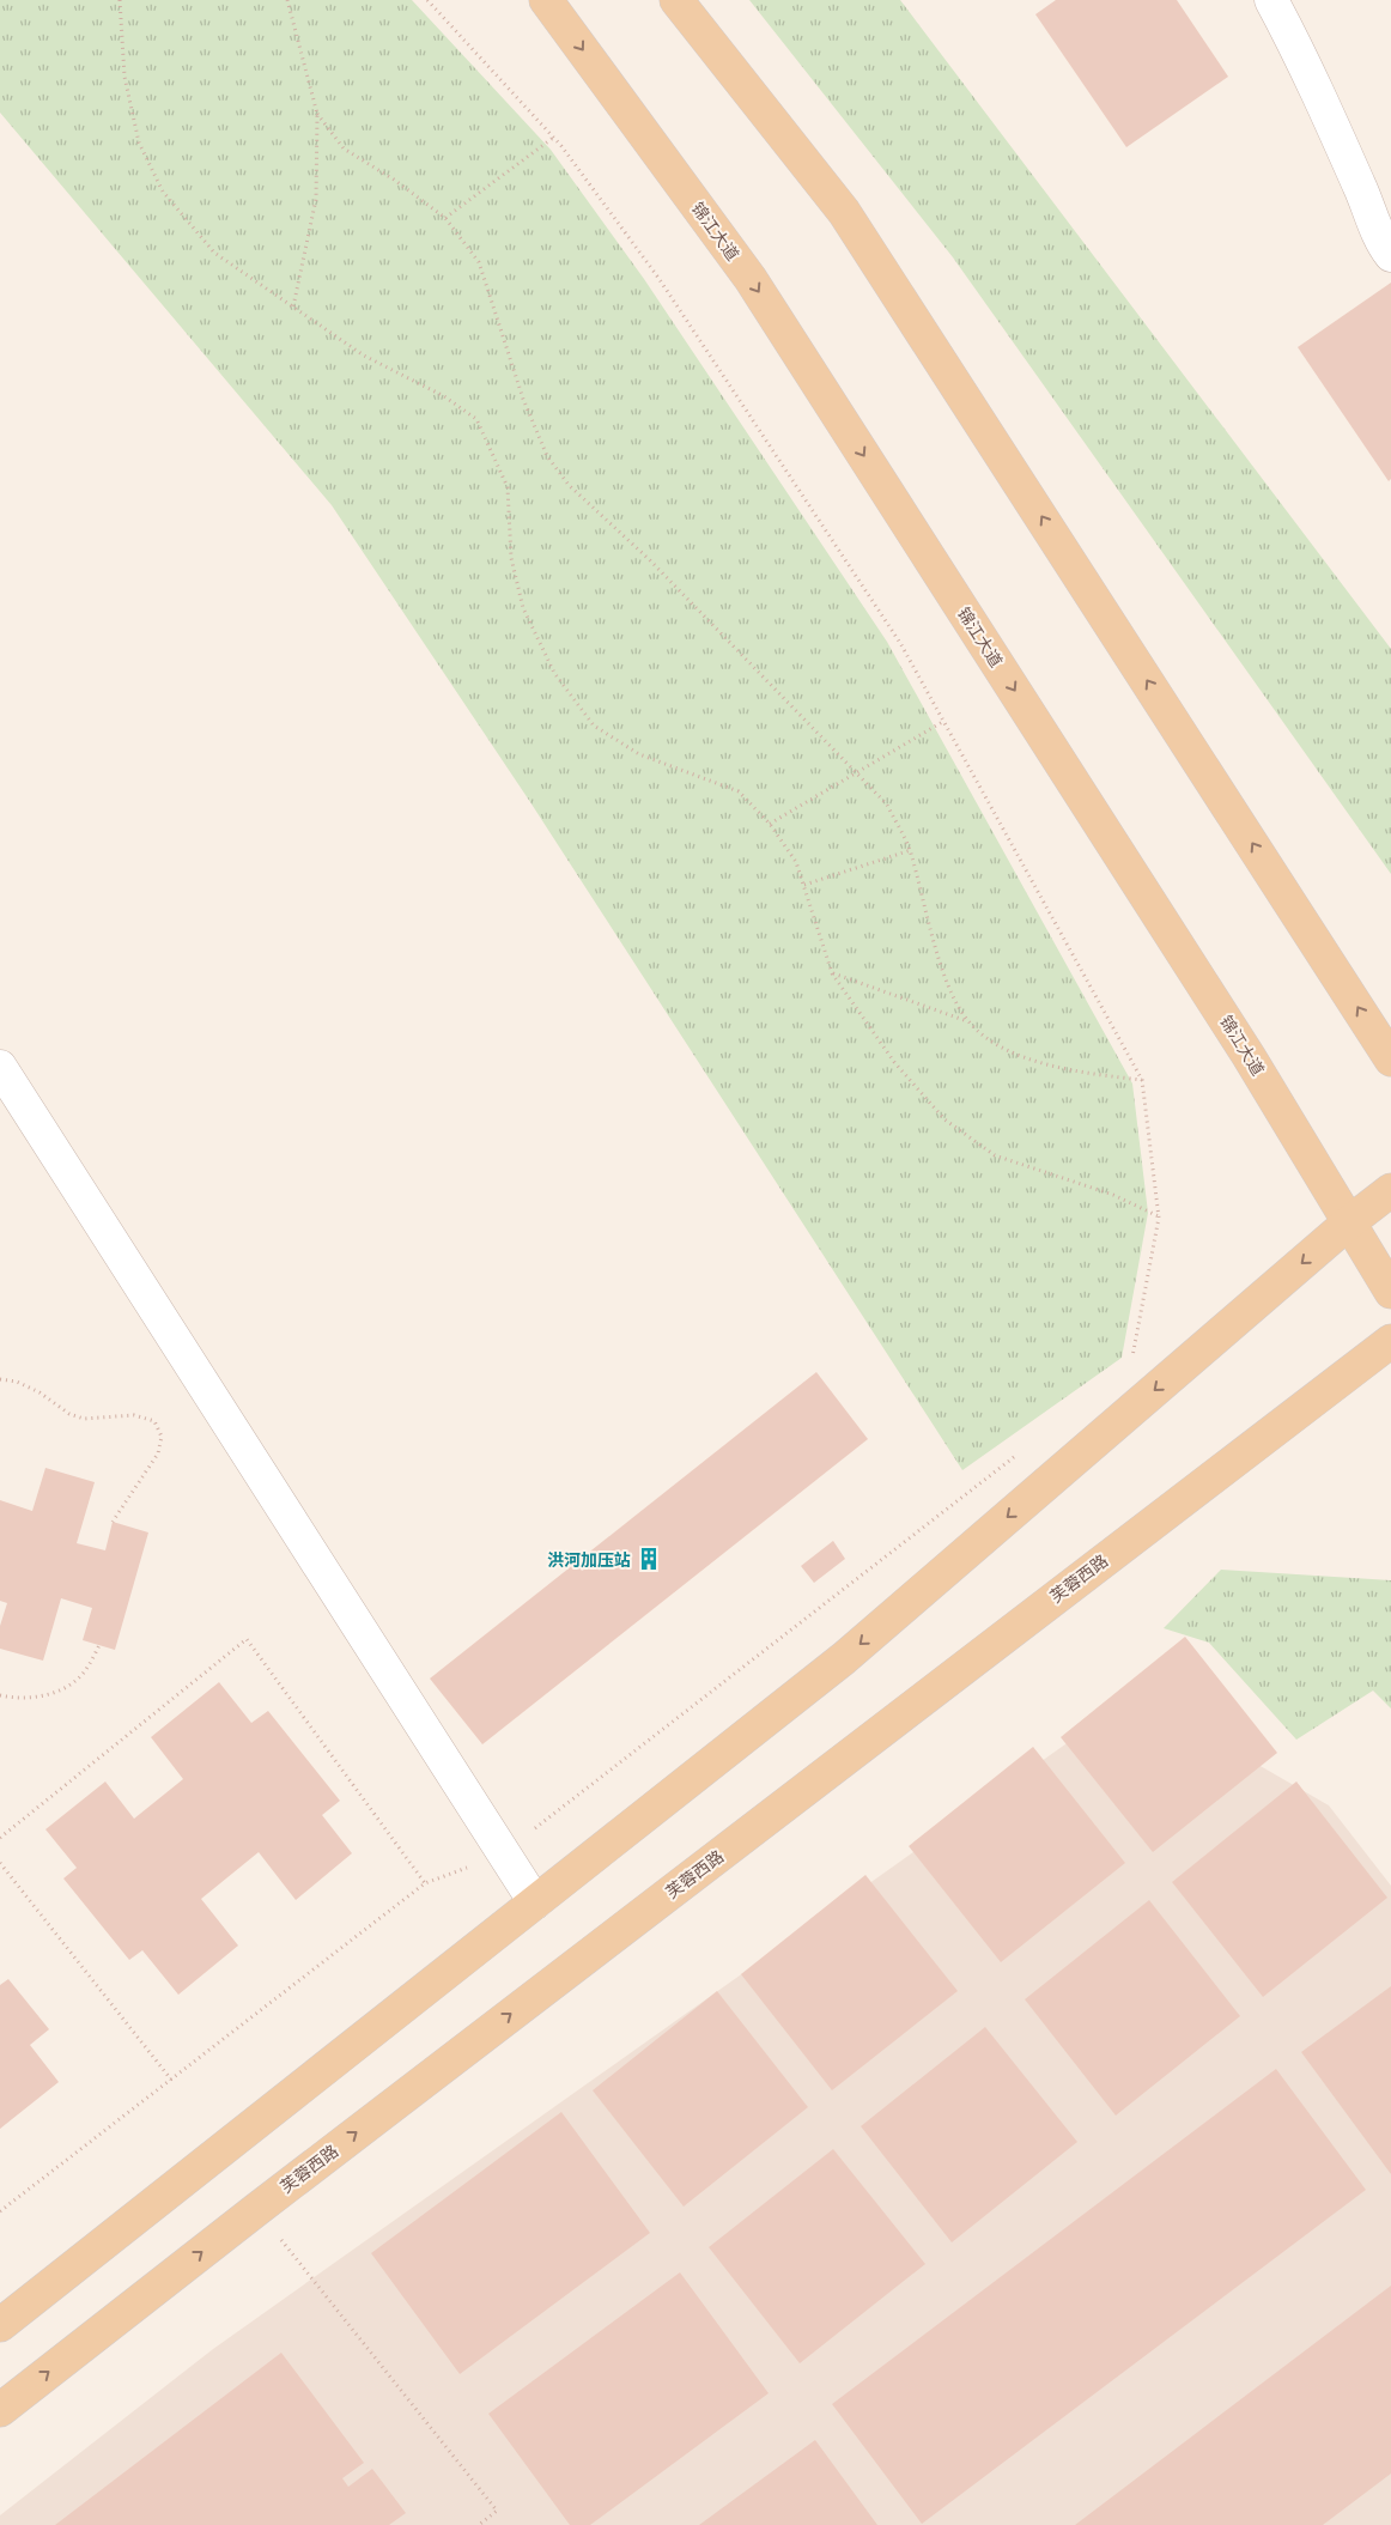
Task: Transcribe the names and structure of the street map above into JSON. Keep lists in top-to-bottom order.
{
  "streets": {
    "main road": ["锦江大道", "芙蓉西路"]
  },
  "places": {
    "building": ["洪河加压站"]
  }
}
